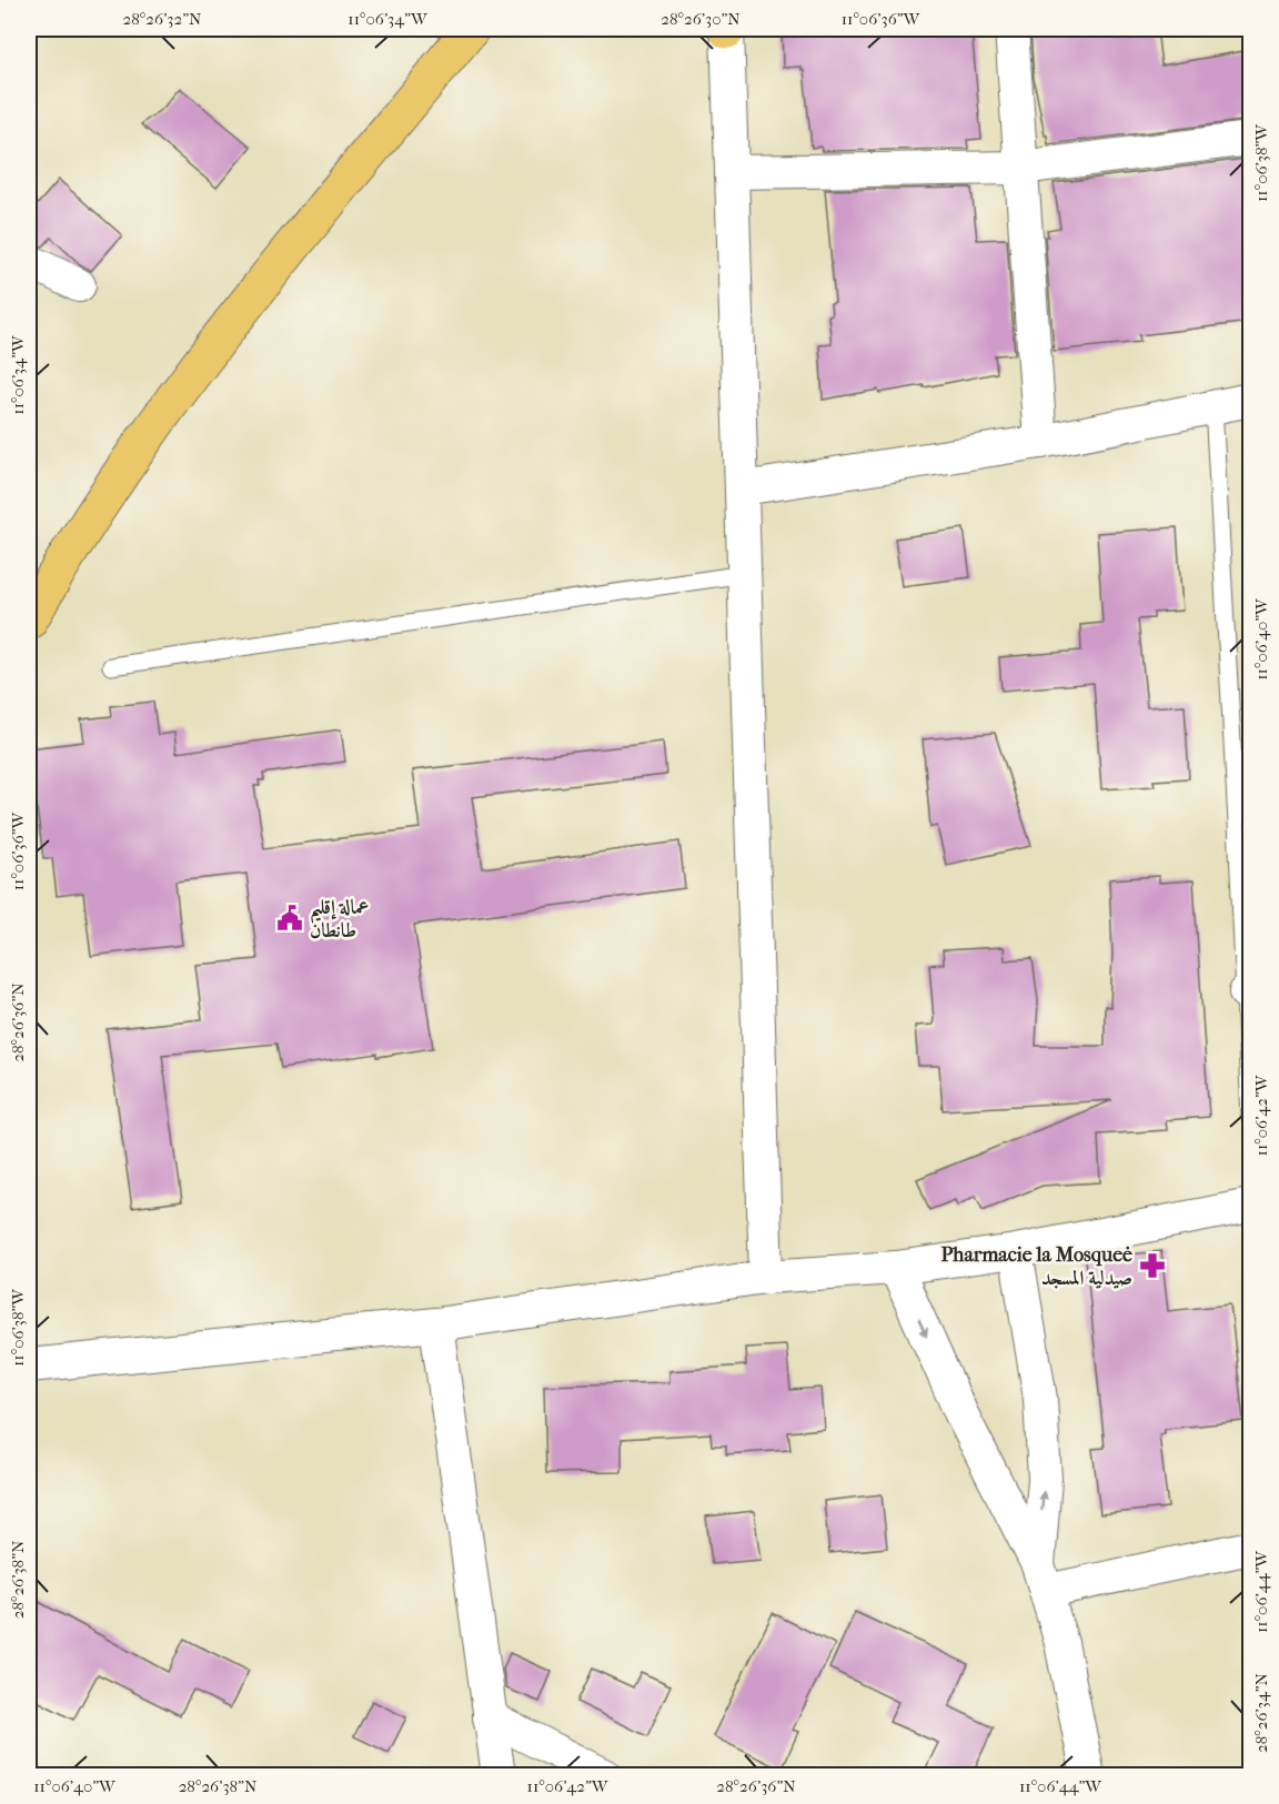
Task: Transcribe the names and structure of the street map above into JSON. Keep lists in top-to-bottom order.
{
  "places": {
    "public building": ["عمالة إقليم طانطان"],
    "pharmacy": ["Pharmacie la Mosqueė صيدلية المسجد"]
  },
  "coordinates": [
    "28°26'32\"N",
    "11°06'34\"W",
    "28°26'30\"N",
    "11°06'36\"W",
    "11°06'38\"W",
    "11°06'40\"W",
    "28°26'36\"N",
    "11°06'42\"W",
    "28°26'38\"N",
    "11°06'44\"W",
    "28°26'34\"N"
  ]
}
